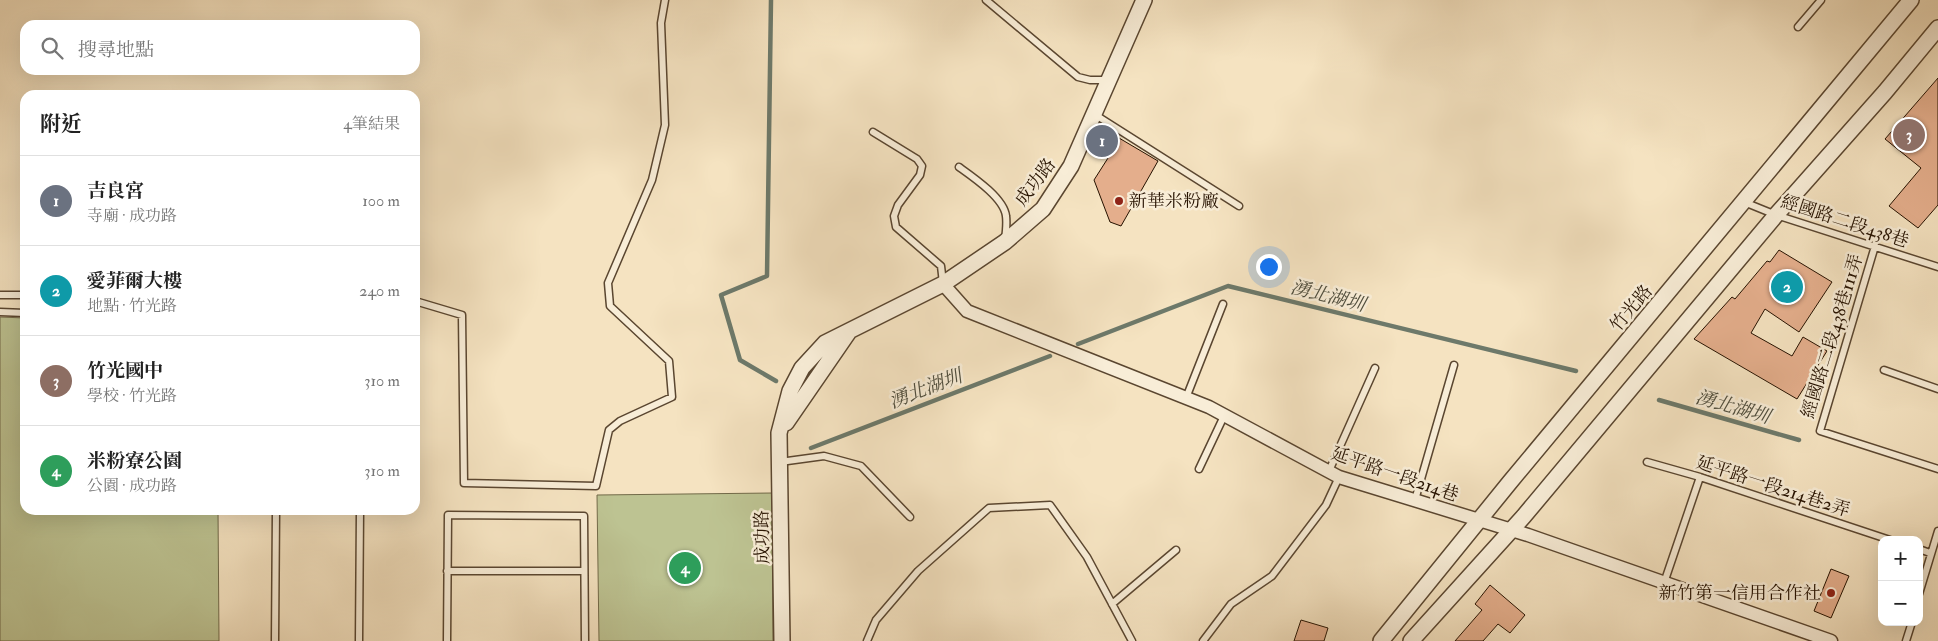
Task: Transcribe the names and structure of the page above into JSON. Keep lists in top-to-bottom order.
{
  "streets": {
    "street": ["成功路", "竹光路", "延平路一段214巷"],
    "lane": ["經國路二段438巷", "經國路二段438巷111弄", "延平路一段214巷2弄"]
  },
  "crossings": [
    ["成功路", "延平路一段214巷"],
    ["經國路二段438巷", "竹光路"],
    ["經國路二段438巷", "經國路二段438巷111弄"],
    ["竹光路", "延平路一段214巷"]
  ],
  "water": ["湧北湖圳"],
  "places": ["新華米粉廠", "新竹第一信用合作社"],
  "page": {
    "search": "搜尋地點",
    "heading": ["附近", "4筆結果"],
    "pins": [
      "3",
      "1",
      "2",
      "4"
    ],
    "list": [
      {
        "mark": "1",
        "name": "吉良宮",
        "note": "寺廟 · 成功路",
        "value": "100 m"
      },
      {
        "mark": "2",
        "name": "愛菲爾大樓",
        "note": "地點 · 竹光路",
        "value": "240 m"
      },
      {
        "mark": "3",
        "name": "竹光國中",
        "note": "學校 · 竹光路",
        "value": "310 m"
      },
      {
        "mark": "4",
        "name": "米粉寮公園",
        "note": "公園 · 成功路",
        "value": "310 m"
      }
    ],
    "map_buttons": ["+", "−"]
  }
}
